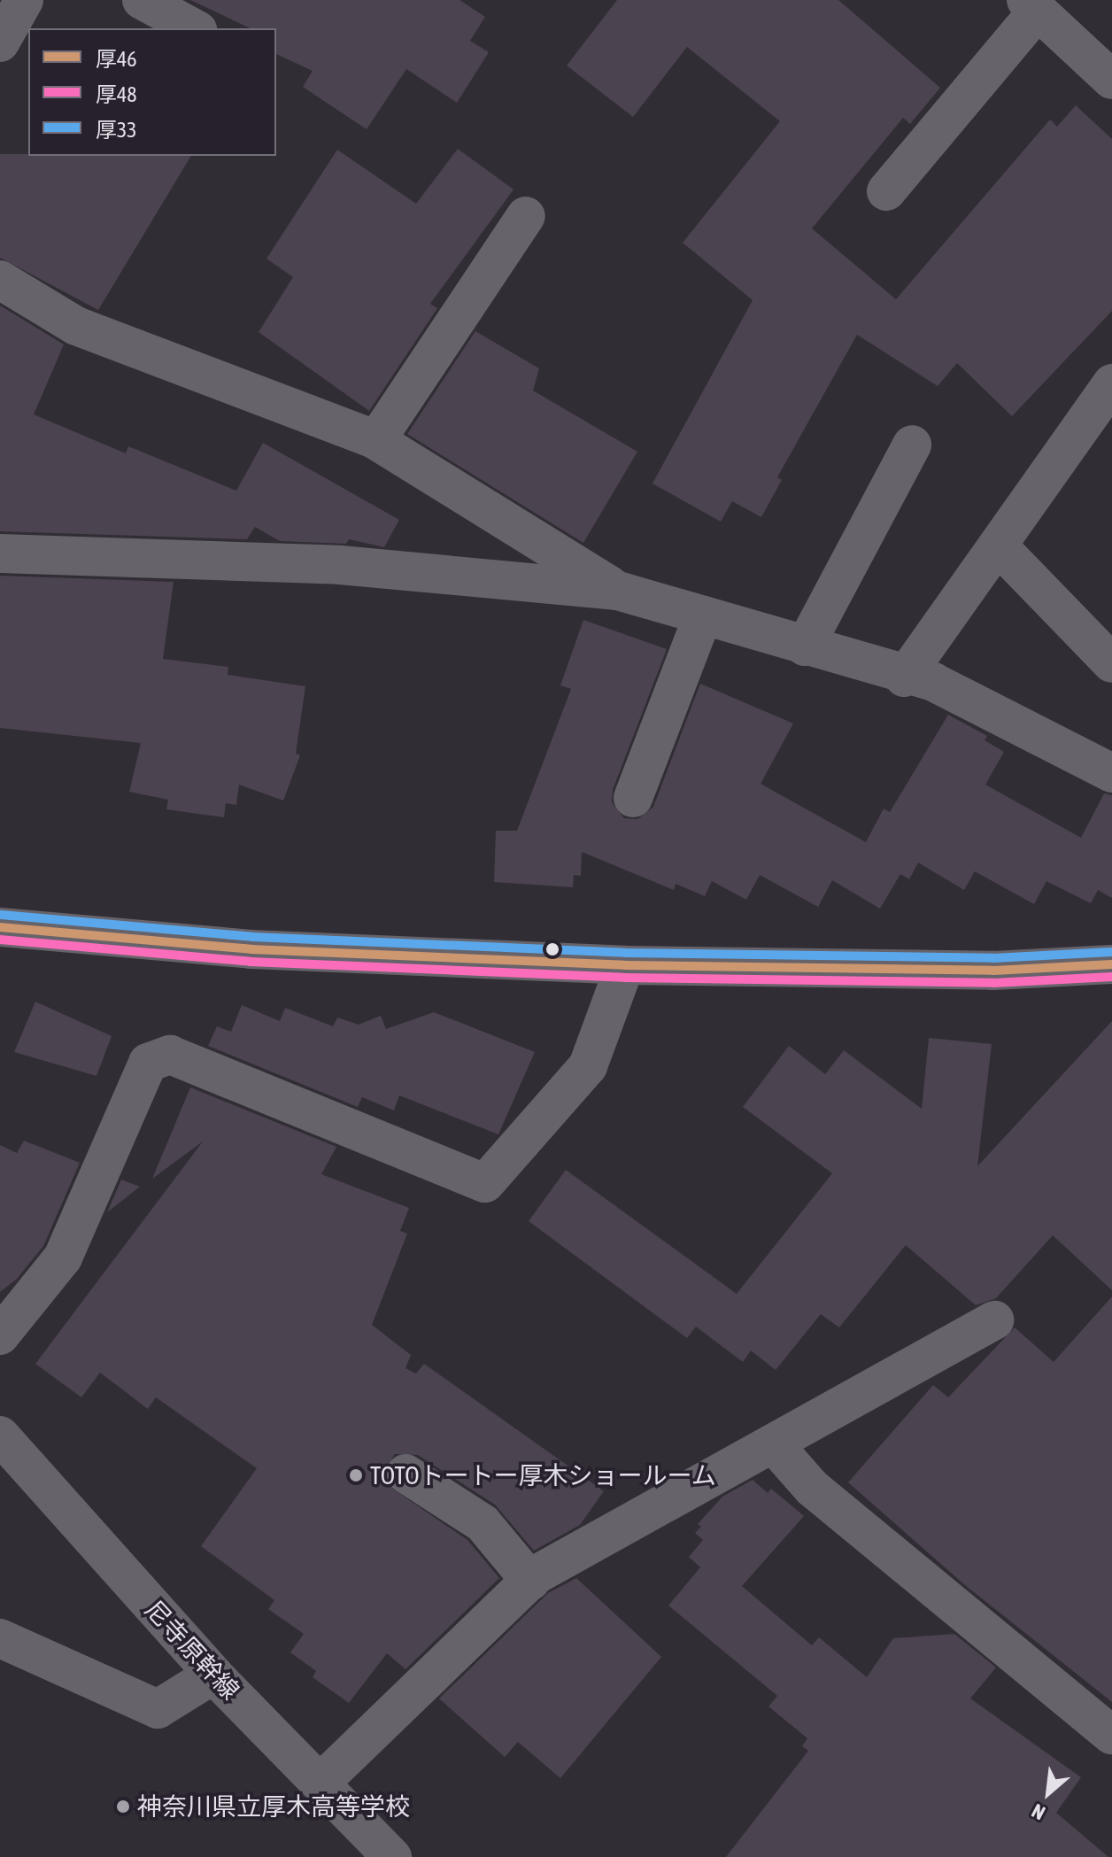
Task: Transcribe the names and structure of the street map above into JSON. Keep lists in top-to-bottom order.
{
  "streets": {
    "street": ["尼寺原幹線"]
  },
  "places": ["TOTOトートー厚木ショールーム", "神奈川県立厚木高等学校"],
  "lines": ["transit line 厚33", "transit line 厚46", "transit line 厚48"],
  "legend": ["厚46", "厚48", "厚33"],
  "north": "bottom left"
}
